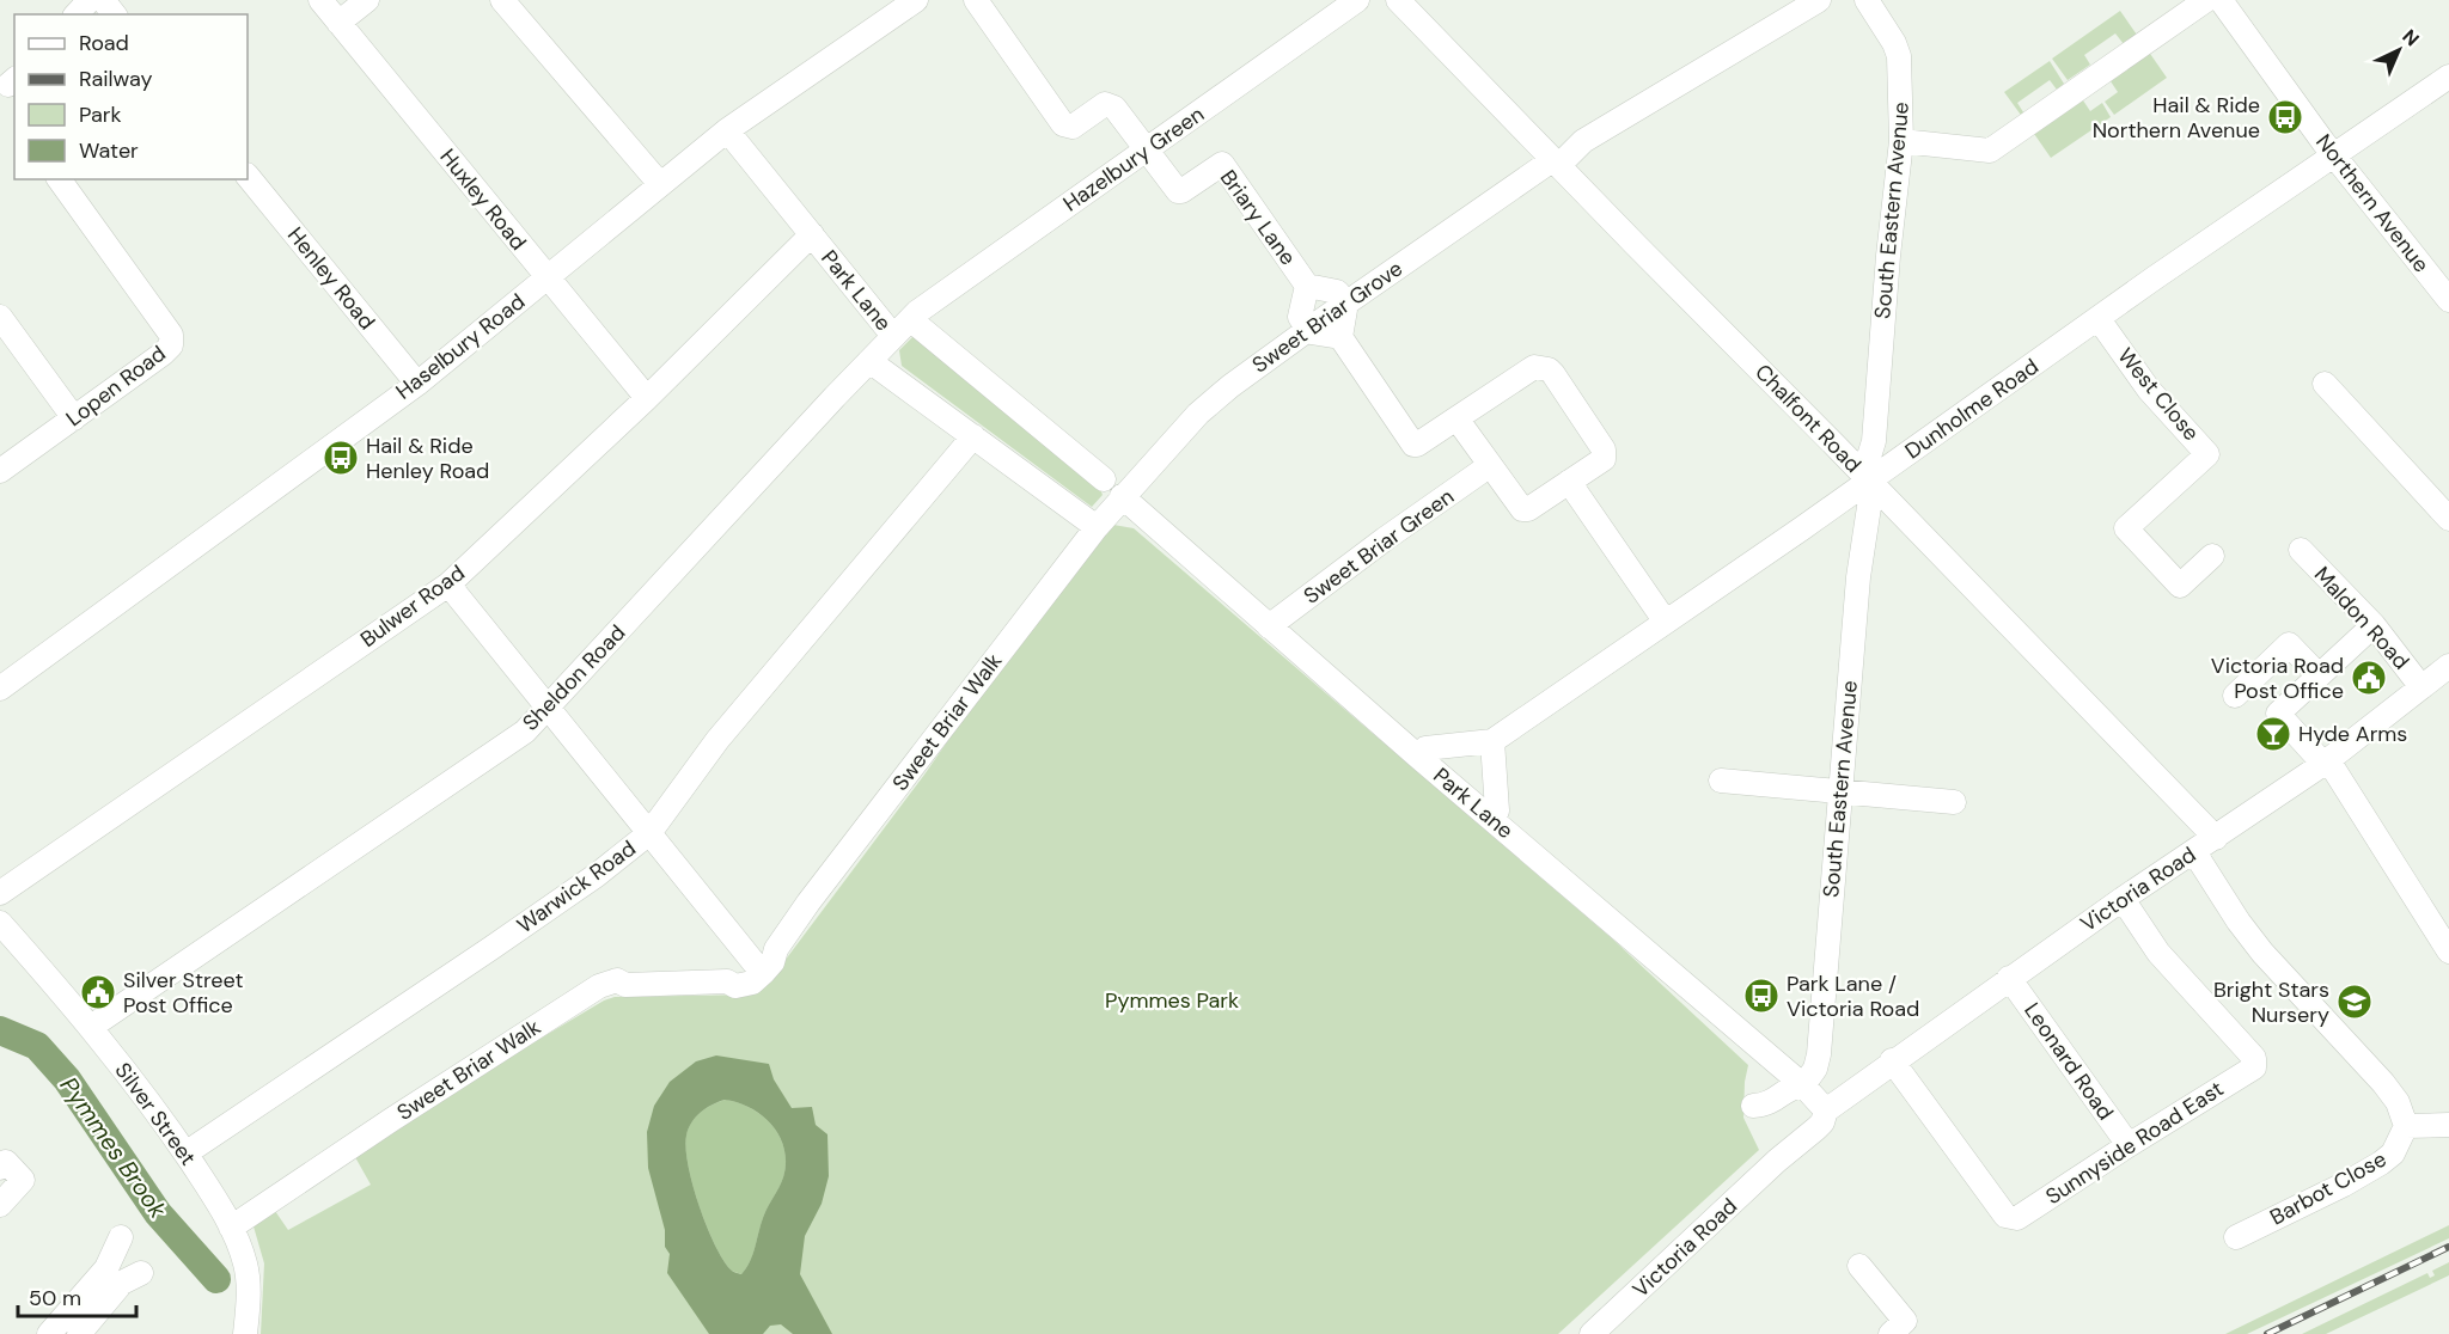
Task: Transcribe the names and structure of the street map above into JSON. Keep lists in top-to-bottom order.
{
  "streets": {
    "street": [
      "Hazelbury Green",
      "Huxley Road",
      "Northern Avenue",
      "South Eastern Avenue",
      "Briary Lane",
      "Henley Road",
      "Park Lane",
      "Sweet Briar Grove",
      "Haselbury Road",
      "Lopen Road",
      "West Close",
      "Dunholme Road",
      "Chalfont Road",
      "Sweet Briar Green",
      "Bulwer Road",
      "Maldon Road",
      "Sheldon Road",
      "Sweet Briar Walk",
      "Warwick Road",
      "Victoria Road",
      "Leonard Road",
      "Silver Street",
      "Sunnyside Road East",
      "Barbot Close"
    ]
  },
  "crossings": [
    ["Hazelbury Green", "Briary Lane"],
    ["Hazelbury Green", "Park Lane"],
    ["Huxley Road", "Haselbury Road"],
    ["Huxley Road", "Bulwer Road"],
    ["Northern Avenue", "Dunholme Road"],
    ["South Eastern Avenue", "Park Lane"],
    ["South Eastern Avenue", "Dunholme Road"],
    ["South Eastern Avenue", "Chalfont Road"],
    ["Briary Lane", "Sweet Briar Grove"],
    ["Henley Road", "Haselbury Road"],
    ["Park Lane", "Sweet Briar Grove"],
    ["Park Lane", "Haselbury Road"],
    ["Park Lane", "Dunholme Road"],
    ["Park Lane", "Sweet Briar Green"],
    ["Park Lane", "Bulwer Road"],
    ["Park Lane", "Sheldon Road"],
    ["Park Lane", "Sweet Briar Walk"],
    ["Park Lane", "Warwick Road"],
    ["Park Lane", "Victoria Road"],
    ["Sweet Briar Grove", "Chalfont Road"],
    ["Sweet Briar Grove", "Sweet Briar Walk"],
    ["West Close", "Dunholme Road"],
    ["Dunholme Road", "Chalfont Road"],
    ["Chalfont Road", "Victoria Road"],
    ["Maldon Road", "Victoria Road"],
    ["Sheldon Road", "Silver Street"],
    ["Sweet Briar Walk", "Silver Street"],
    ["Warwick Road", "Silver Street"],
    ["Victoria Road", "Leonard Road"],
    ["Victoria Road", "Sunnyside Road East"],
    ["Leonard Road", "Sunnyside Road East"]
  ],
  "water": ["Pymmes Brook"],
  "parks": ["Pymmes Park"],
  "places": {
    "bus stop": ["Hail & Ride Northern Avenue", "Hail & Ride Henley Road", "Park Lane / Victoria Road"],
    "public building": ["Victoria Road Post Office", "Silver Street Post Office"],
    "bar": ["Hyde Arms"],
    "school or university": ["Bright Stars Nursery"]
  },
  "legend": [
    "Road",
    "Railway",
    "Park",
    "Water"
  ],
  "scale_bar": "50 m",
  "north": "top right"
}
